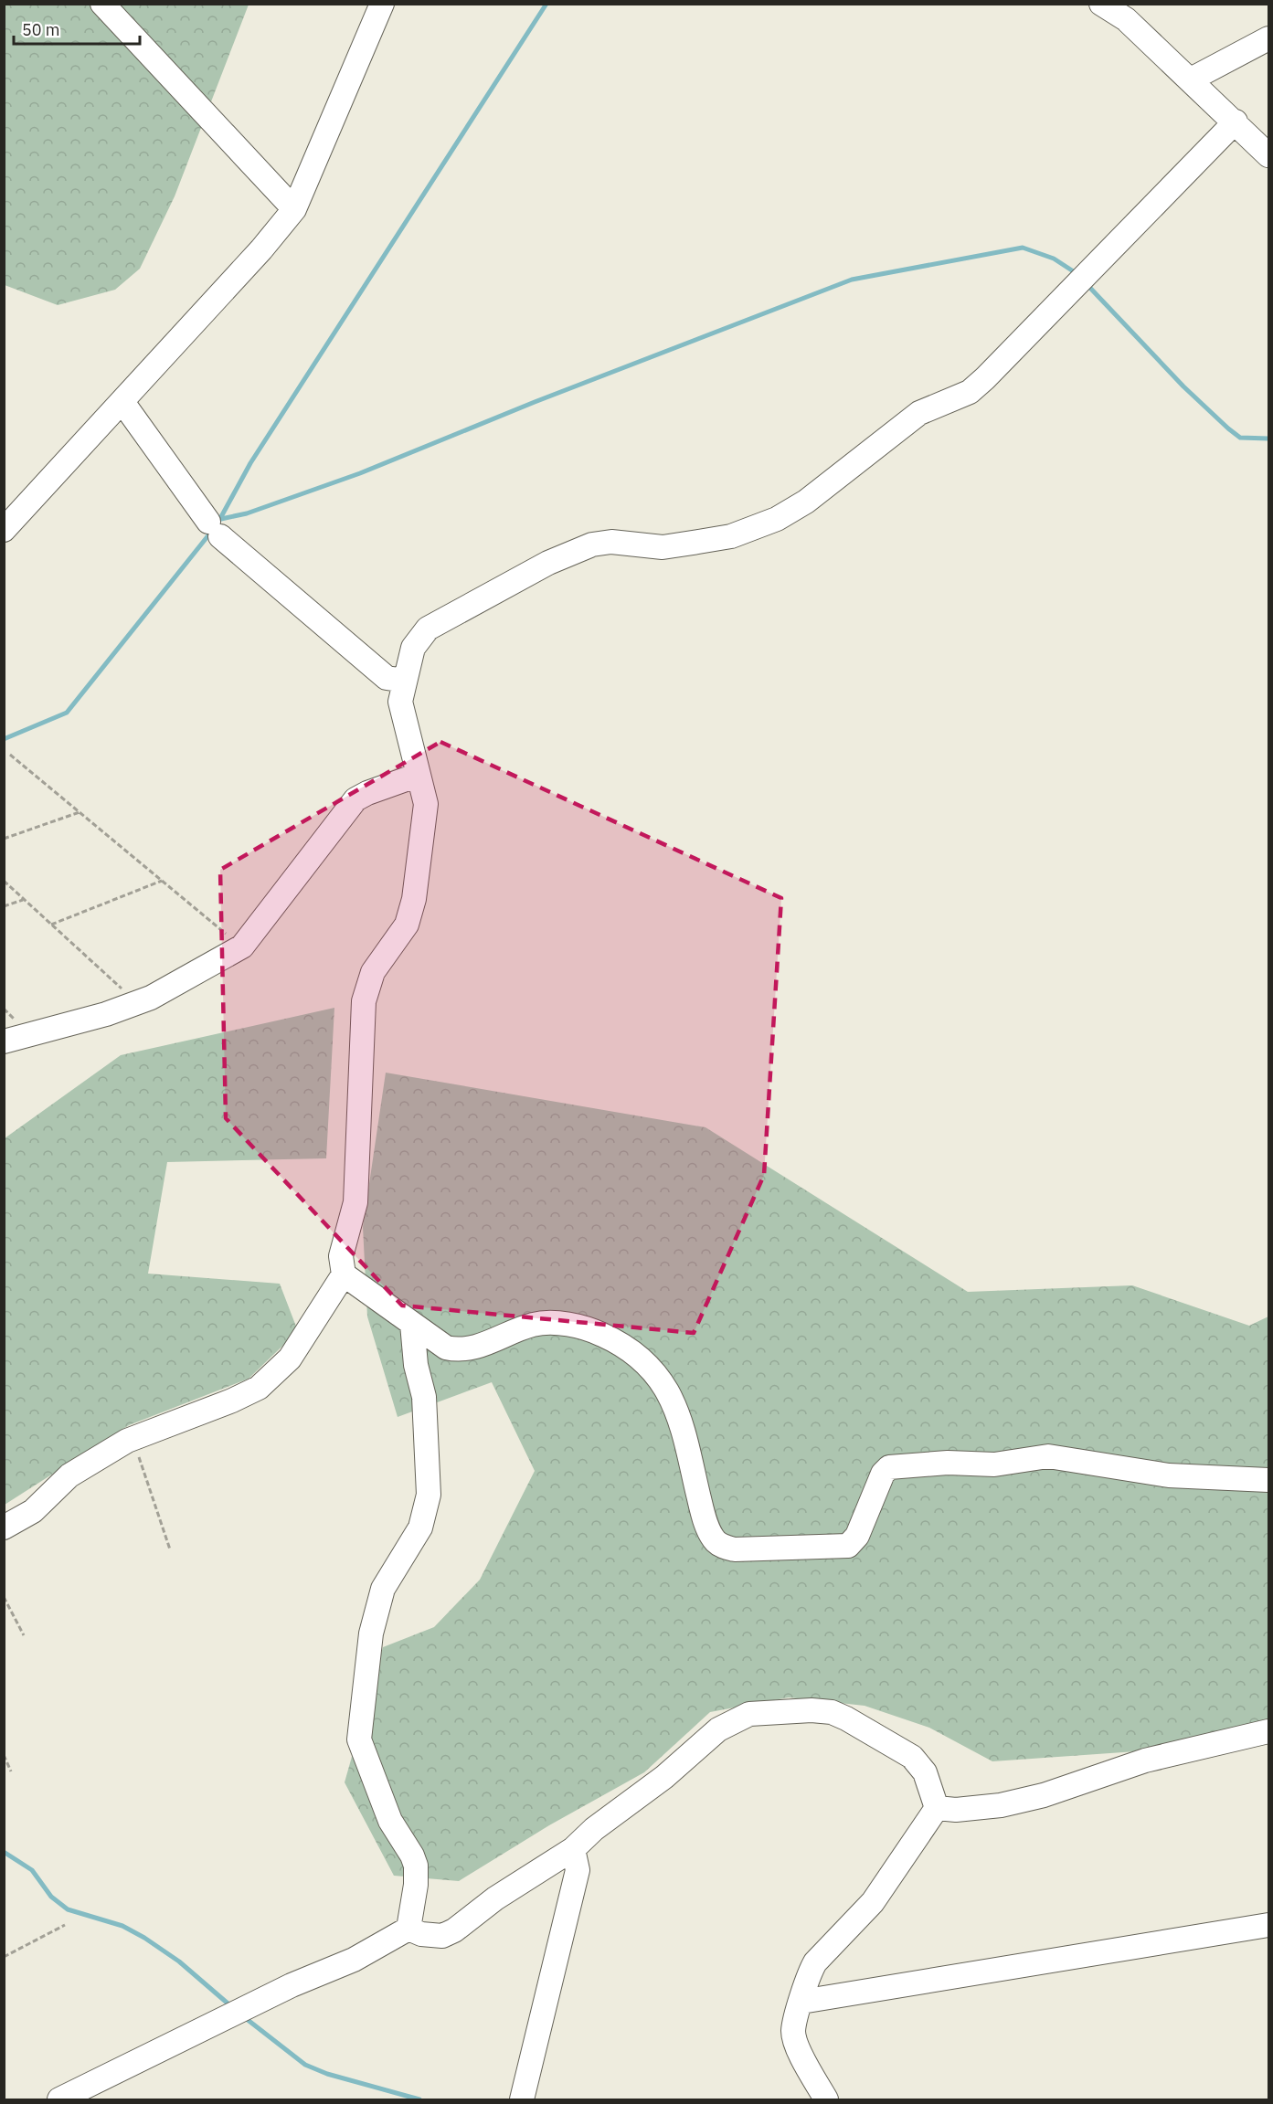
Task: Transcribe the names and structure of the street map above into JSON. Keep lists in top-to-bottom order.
{
  "scale_bar": "50 m"
}
